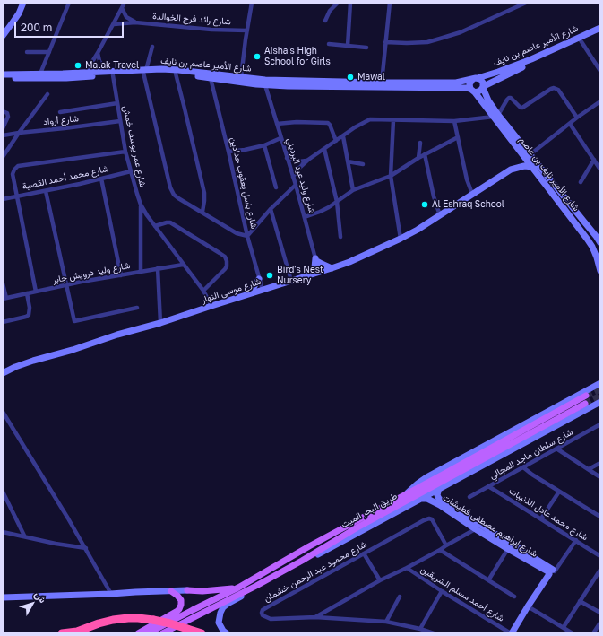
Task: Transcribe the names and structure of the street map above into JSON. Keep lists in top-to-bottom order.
{
  "streets": {
    "main road": ["طريق البحر الميت"],
    "street": [
      "شارع رائد فرج الخوالدة",
      "شارع الأمير عاصم بن نايف",
      "شارع أرواد",
      "شارع عمر يوسف خمش",
      "شارع الأمير نايف بن عاصم",
      "شارع وليد عيد البرديني",
      "شارع محمد أحمد القصبة",
      "شارع باسل يعقوب حدادين",
      "شارع وليد درويش جابر",
      "شارع موسى النهار",
      "شارع سلطان ماجد المجالي",
      "شارع محمد عادل الذنيبات",
      "شارع إبراهيم مصطفى قطيشات",
      "شارع محمود عبد الرحمن خشمان",
      "شارع أحمد مسلم الشريقين"
    ]
  },
  "crossings": [
    ["شارع الأمير عاصم بن نايف", "شارع عمر يوسف خمش"],
    ["شارع الأمير عاصم بن نايف", "شارع الأمير نايف بن عاصم"],
    ["شارع الأمير عاصم بن نايف", "شارع وليد عيد البرديني"],
    ["شارع الأمير عاصم بن نايف", "شارع باسل يعقوب حدادين"],
    ["شارع أرواد", "شارع عمر يوسف خمش"],
    ["شارع عمر يوسف خمش", "شارع محمد أحمد القصبة"],
    ["شارع عمر يوسف خمش", "شارع وليد درويش جابر"],
    ["شارع عمر يوسف خمش", "شارع موسى النهار"],
    ["شارع الأمير نايف بن عاصم", "شارع موسى النهار"],
    ["شارع وليد عيد البرديني", "شارع موسى النهار"],
    ["شارع باسل يعقوب حدادين", "شارع موسى النهار"],
    ["شارع سلطان ماجد المجالي", "شارع محمد عادل الذنيبات"]
  ],
  "places": [
    "Aisha's High School for Girls",
    "Malak Travel",
    "Mawal",
    "Al Eshraq School",
    "Bird's Nest Nursery"
  ],
  "scale_bar": "200 m",
  "north": "top right"
}
